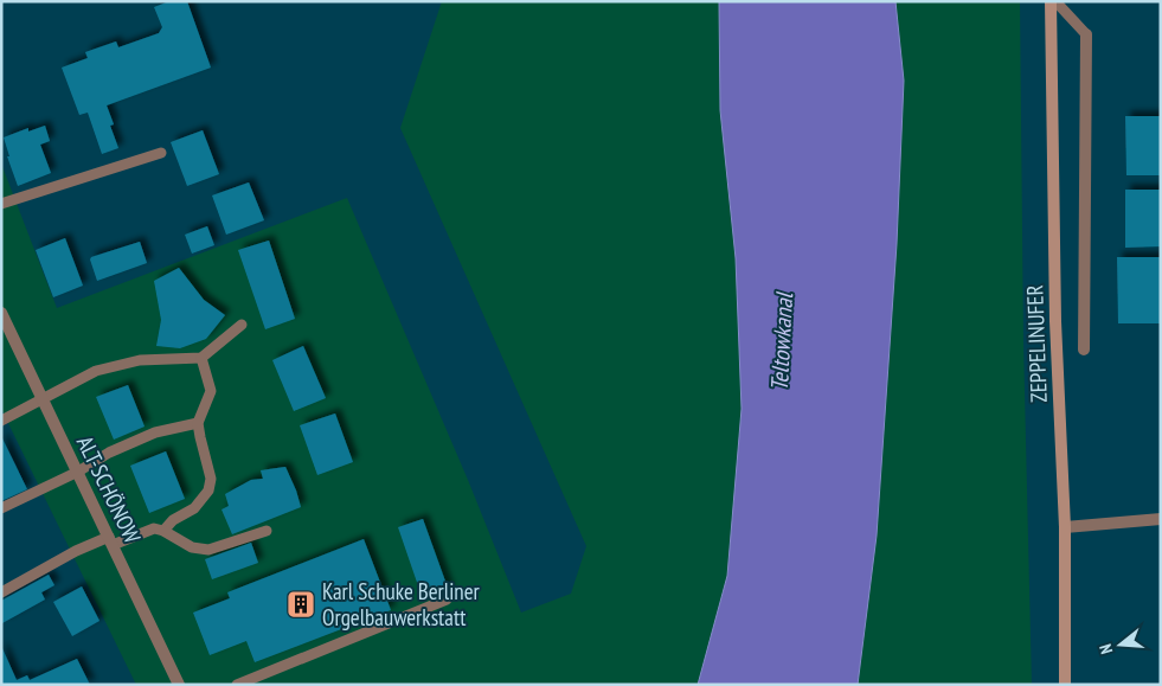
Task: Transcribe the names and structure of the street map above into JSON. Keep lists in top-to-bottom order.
{
  "streets": {
    "main road": ["ZEPPELINUFER"],
    "street": ["ALT-SCHÖNOW"]
  },
  "water": ["Teltowkanal"],
  "places": {
    "building": ["Karl Schuke Berliner Orgelbauwerkstatt"]
  },
  "north": "left"
}
